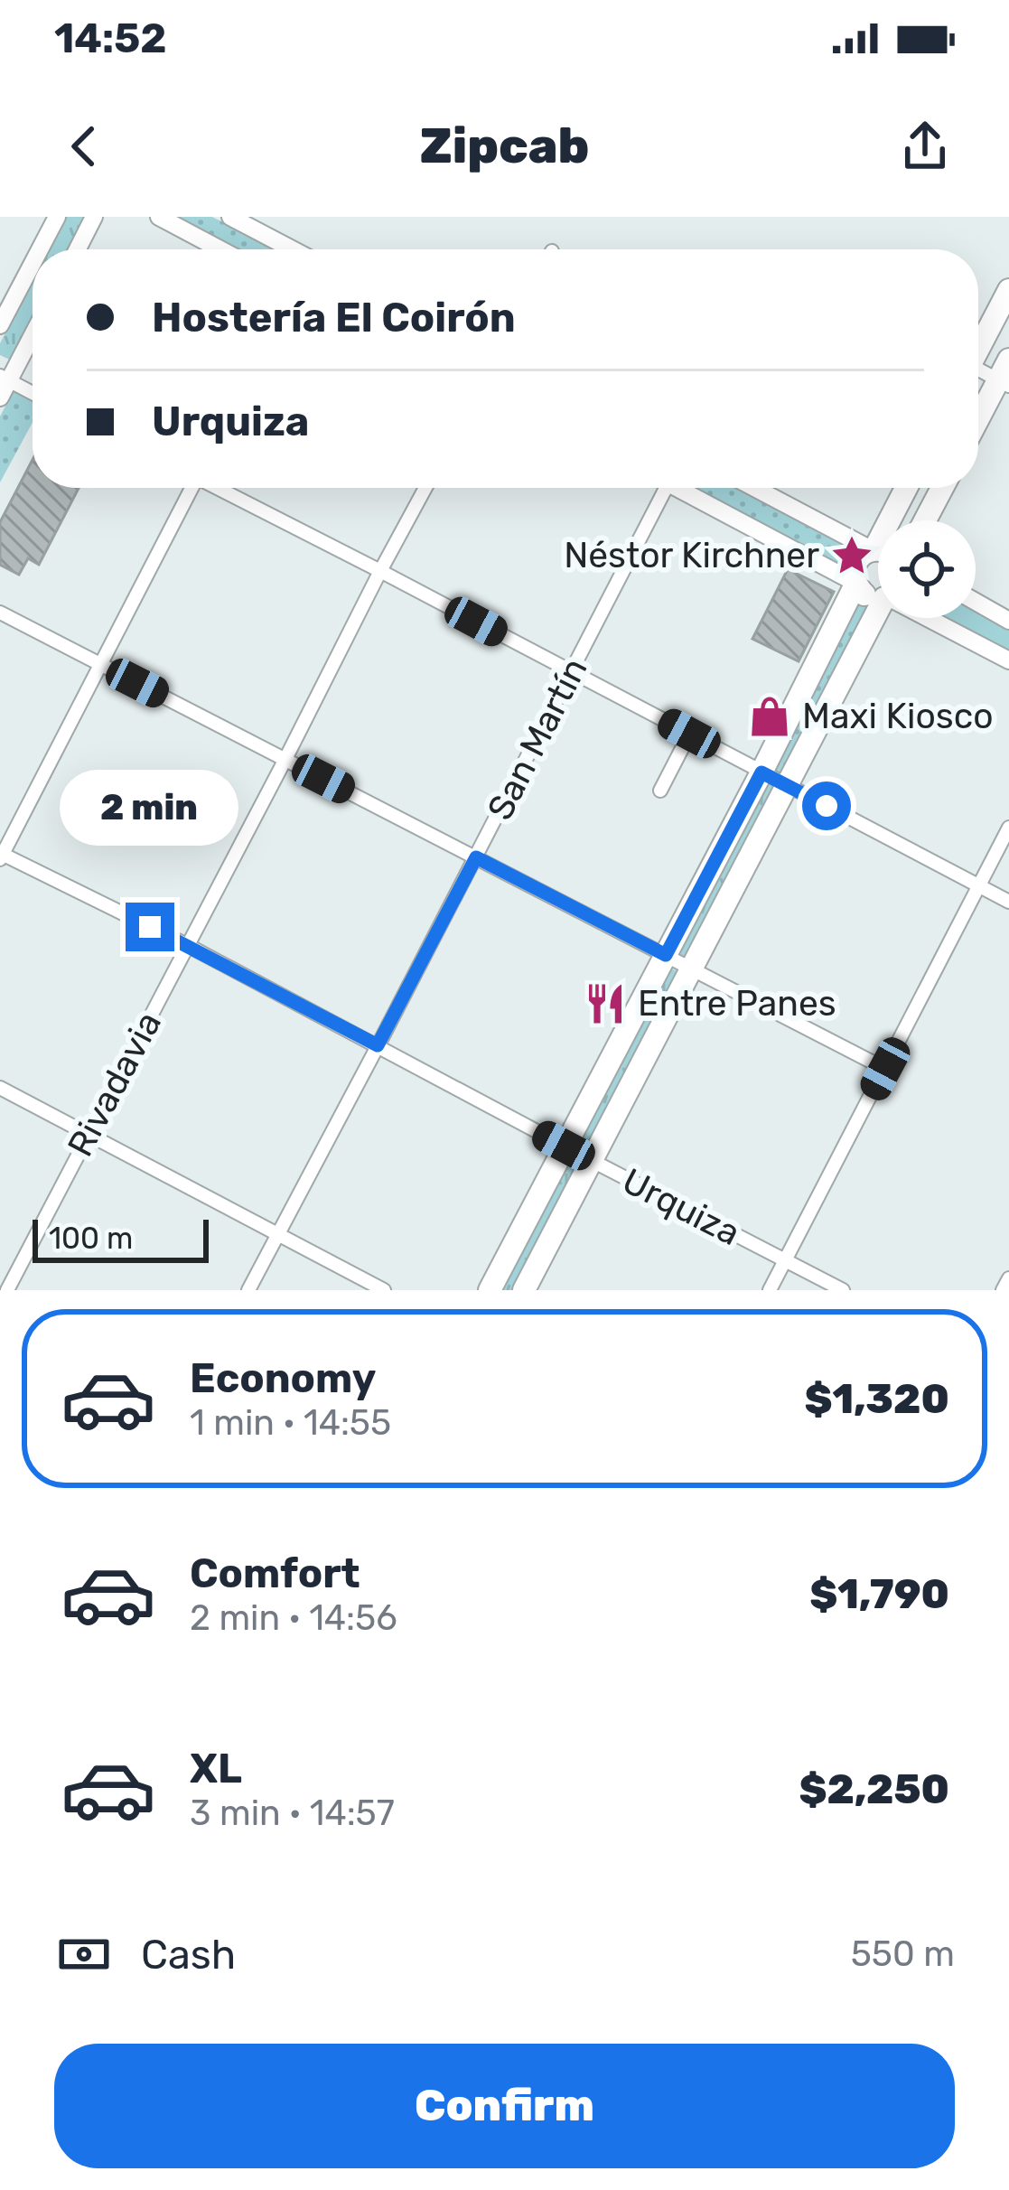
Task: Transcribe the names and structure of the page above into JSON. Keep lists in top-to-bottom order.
{
  "streets": {
    "street": ["San Martín", "Rivadavia", "Urquiza"]
  },
  "crossings": [
    ["San Martín", "Urquiza"],
    ["Rivadavia", "Urquiza"]
  ],
  "places": {
    "place": ["Néstor Kirchner"],
    "shop": ["Maxi Kiosco"],
    "restaurant": ["Entre Panes"]
  },
  "scale_bar": "100 m",
  "page": {
    "status": "14:52",
    "header": "Zipcab",
    "banner": ["Hostería El Coirón", "Urquiza"],
    "bubble": "2 min",
    "scale": "100 m",
    "list": [
      {
        "name": "Economy",
        "note": "1 min · 14:55",
        "value": "$1,320"
      },
      {
        "name": "Comfort",
        "note": "2 min · 14:56",
        "value": "$1,790"
      },
      {
        "name": "XL",
        "note": "3 min · 14:57",
        "value": "$2,250"
      }
    ],
    "pay": ["Cash", "550 m"],
    "buttons": "Confirm"
  }
}
